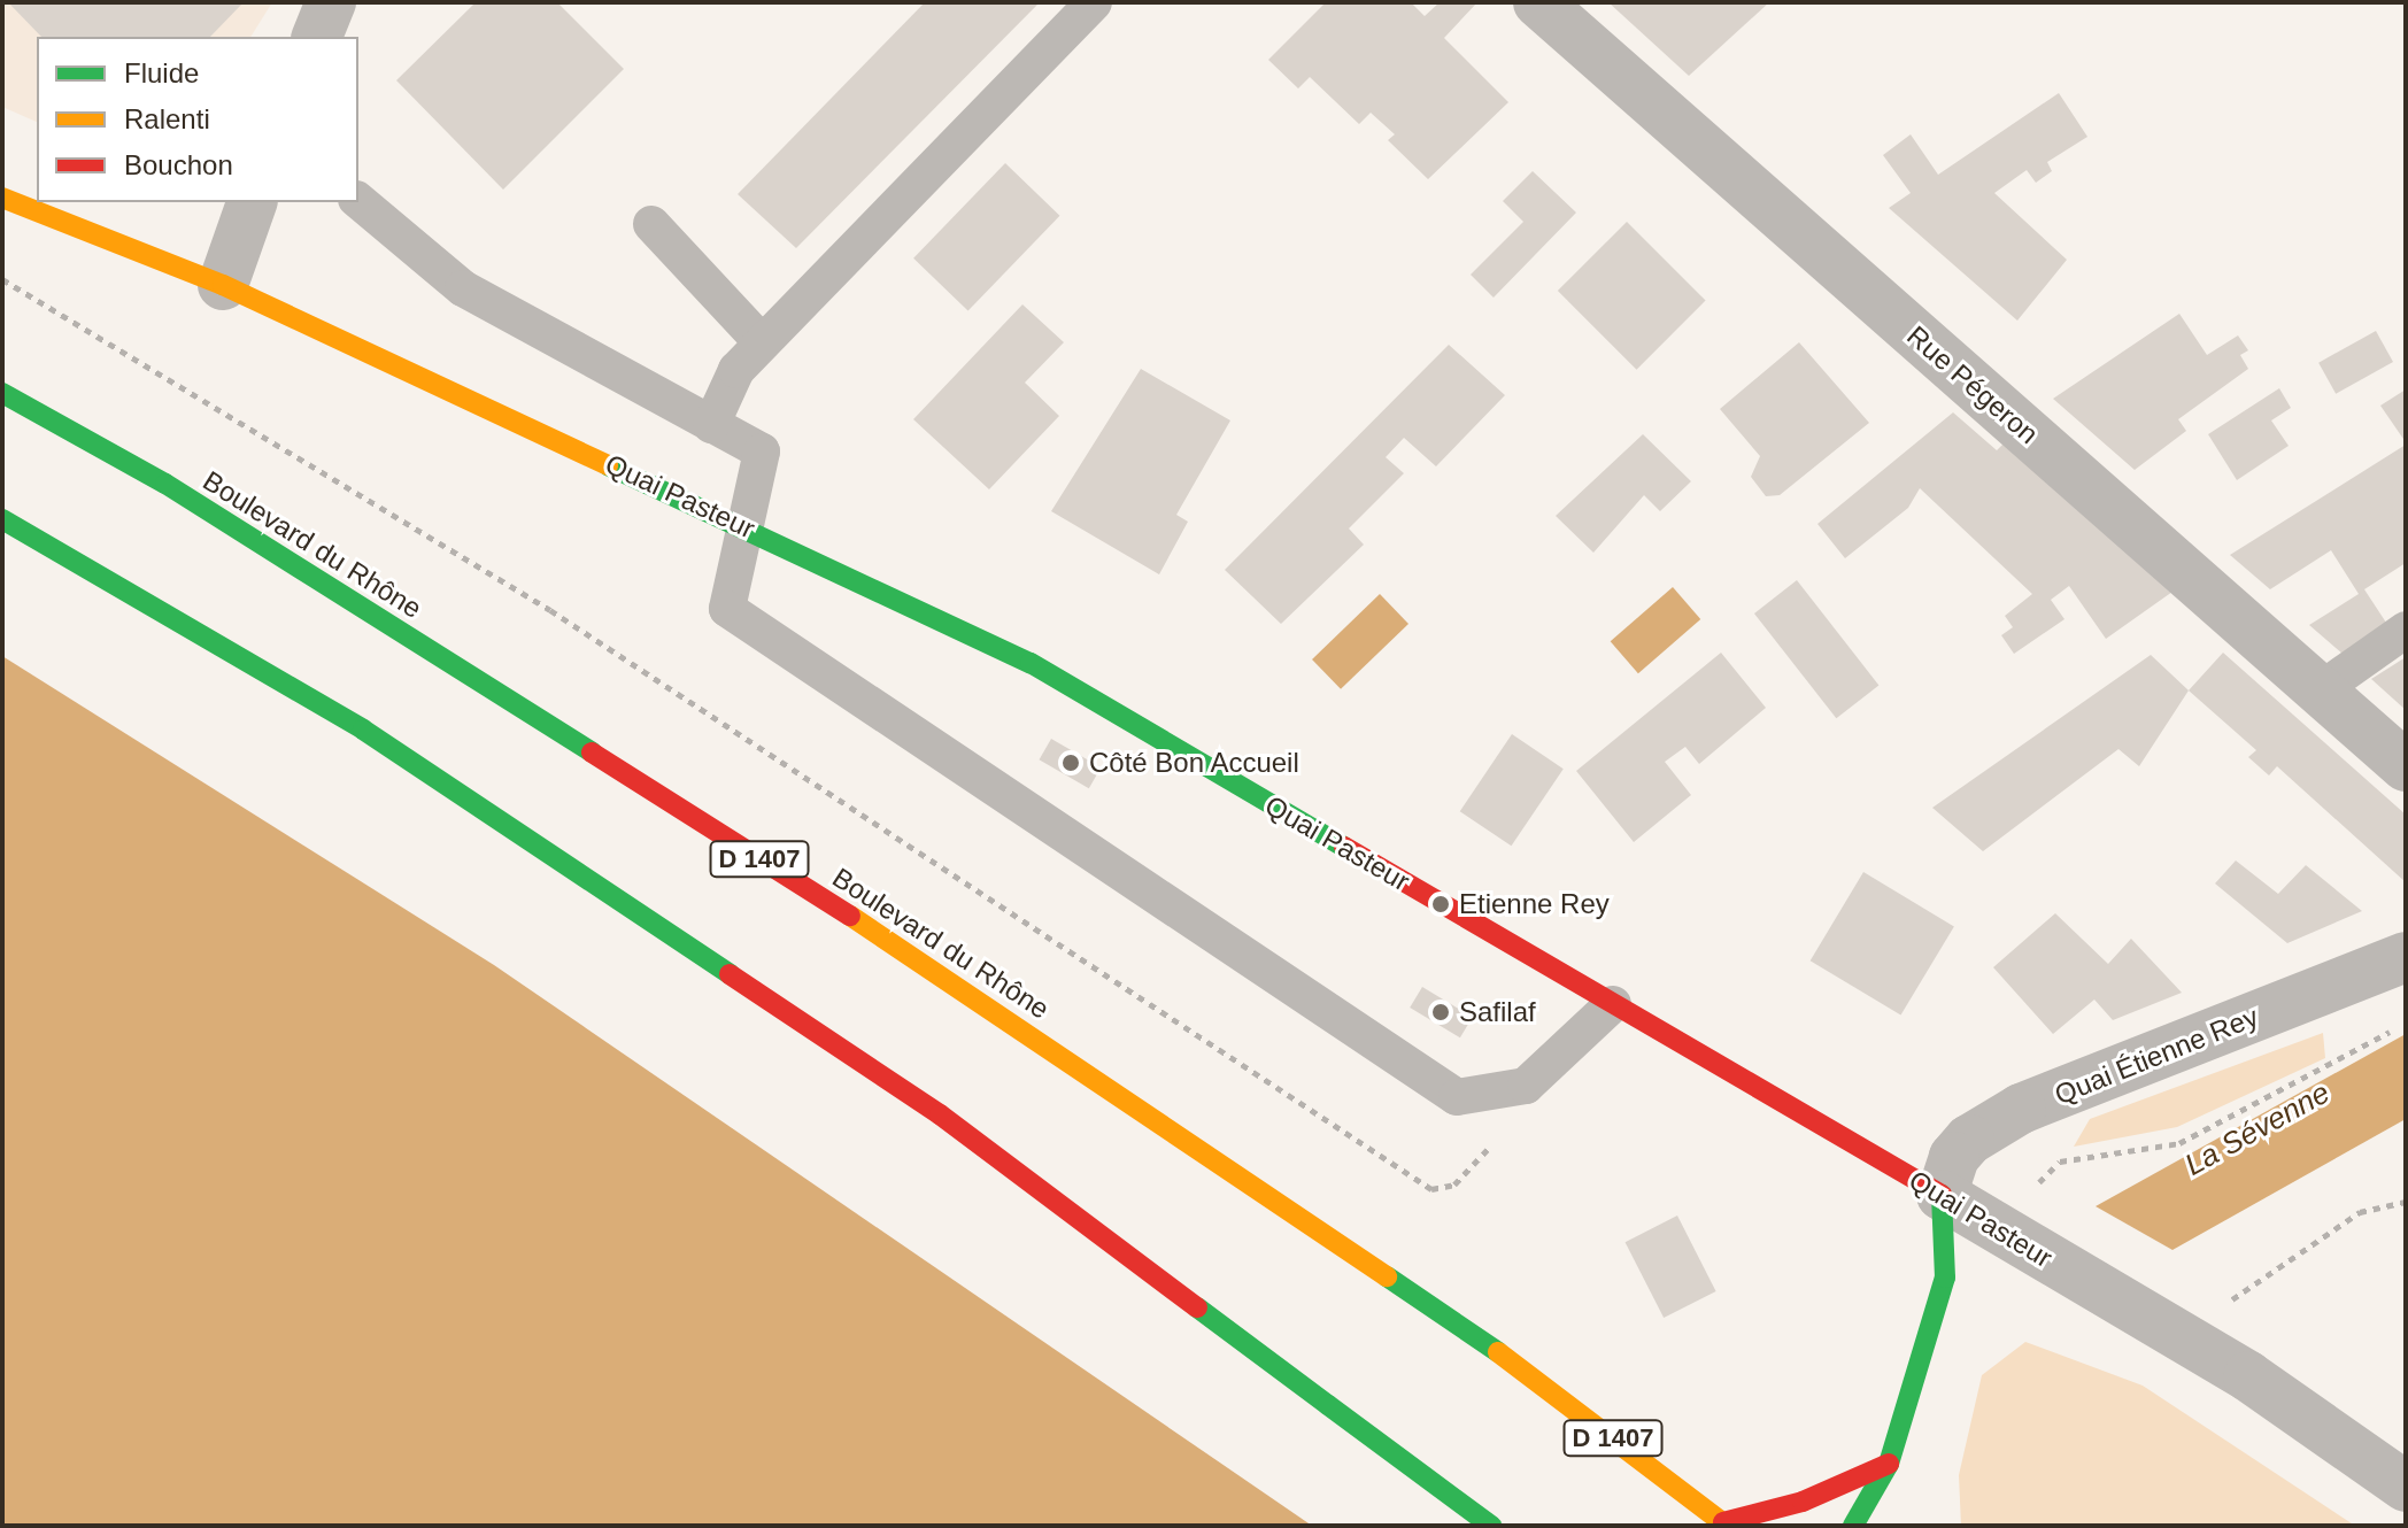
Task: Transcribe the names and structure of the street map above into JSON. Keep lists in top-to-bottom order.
{
  "streets": {
    "main road": ["Quai Pasteur", "Boulevard du Rhône", "D 1407"],
    "street": ["Rue Pégeron", "Quai Étienne Rey"]
  },
  "crossings": [
    ["Quai Pasteur", "Quai Étienne Rey"]
  ],
  "water": ["La Sévenne"],
  "places": ["Côté Bon Accueil", "Etienne Rey", "Safilaf"],
  "legend": ["Fluide", "Ralenti", "Bouchon"]
}
